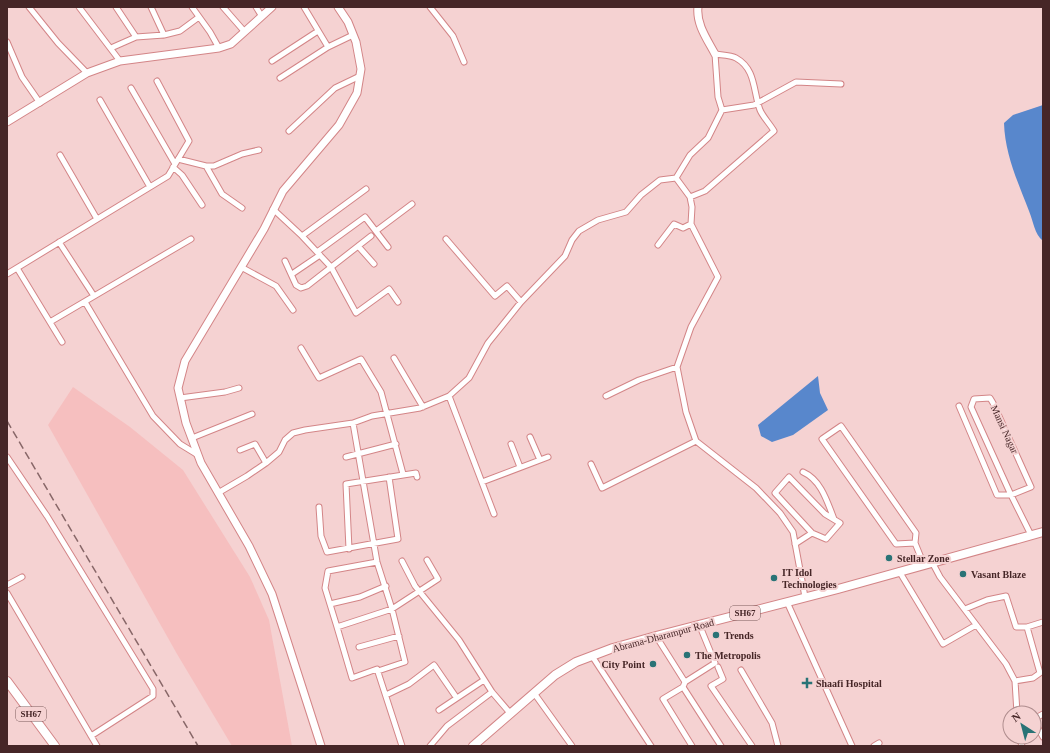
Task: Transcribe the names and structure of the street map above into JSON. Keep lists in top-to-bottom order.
{
  "streets": {
    "main road": ["SH67", "Abrama-Dharampur Road"],
    "street": ["Mansi Nagar"]
  },
  "crossings": [
    ["Mansi Nagar", "Abrama-Dharampur Road"]
  ],
  "places": {
    "other": [
      "Stellar Zone",
      "Vasant Blaze",
      "IT Idol Technologies",
      "Trends",
      "The Metropolis",
      "City Point"
    ],
    "health": ["Shaafi Hospital"]
  },
  "north": "top left"
}
